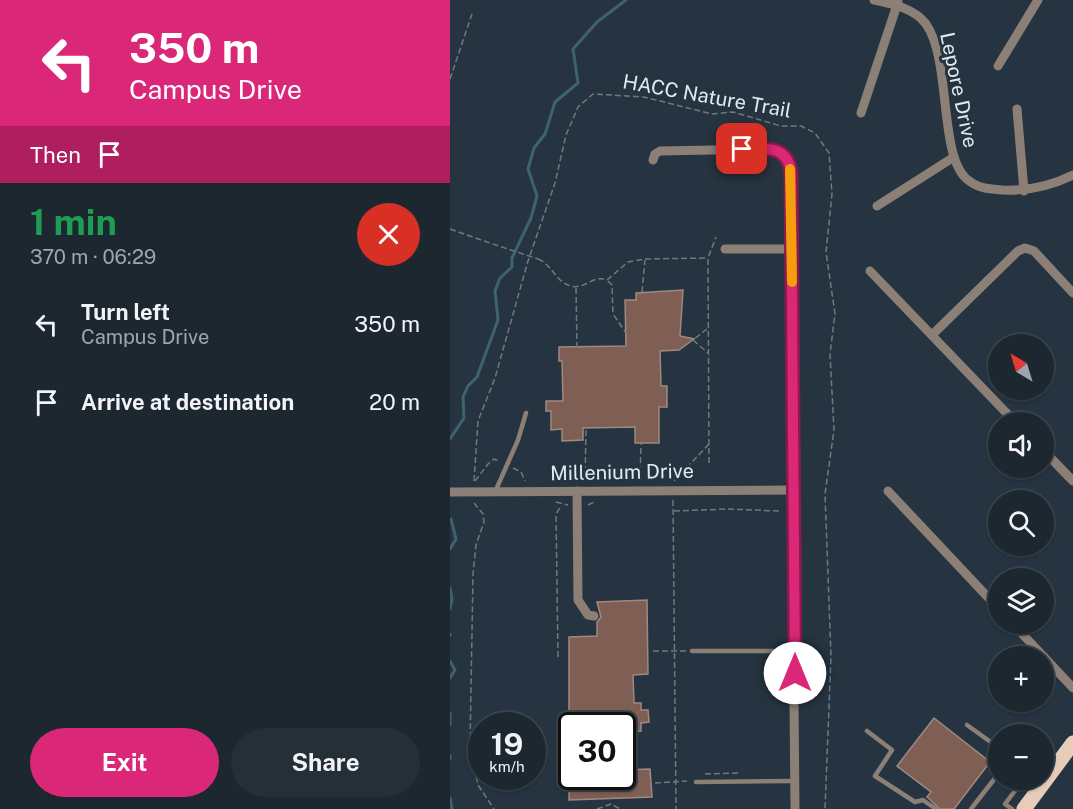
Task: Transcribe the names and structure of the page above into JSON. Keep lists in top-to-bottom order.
{
  "streets": {
    "street": ["Lepore Drive", "Millenium Drive"],
    "path": ["HACC Nature Trail"]
  },
  "north": "top left",
  "page": {
    "turn": ["350 m", "Campus Drive"],
    "then": "Then",
    "heading": ["1 min", "370 m · 06:29"],
    "list": [
      {
        "name": "Turn left",
        "note": "Campus Drive",
        "value": "350 m"
      },
      {
        "name": "Arrive at destination",
        "value": "20 m"
      }
    ],
    "map_buttons": ["+", "−"],
    "speed": "19 km/h",
    "limit": "30",
    "buttons": ["Exit", "Share"]
  }
}
